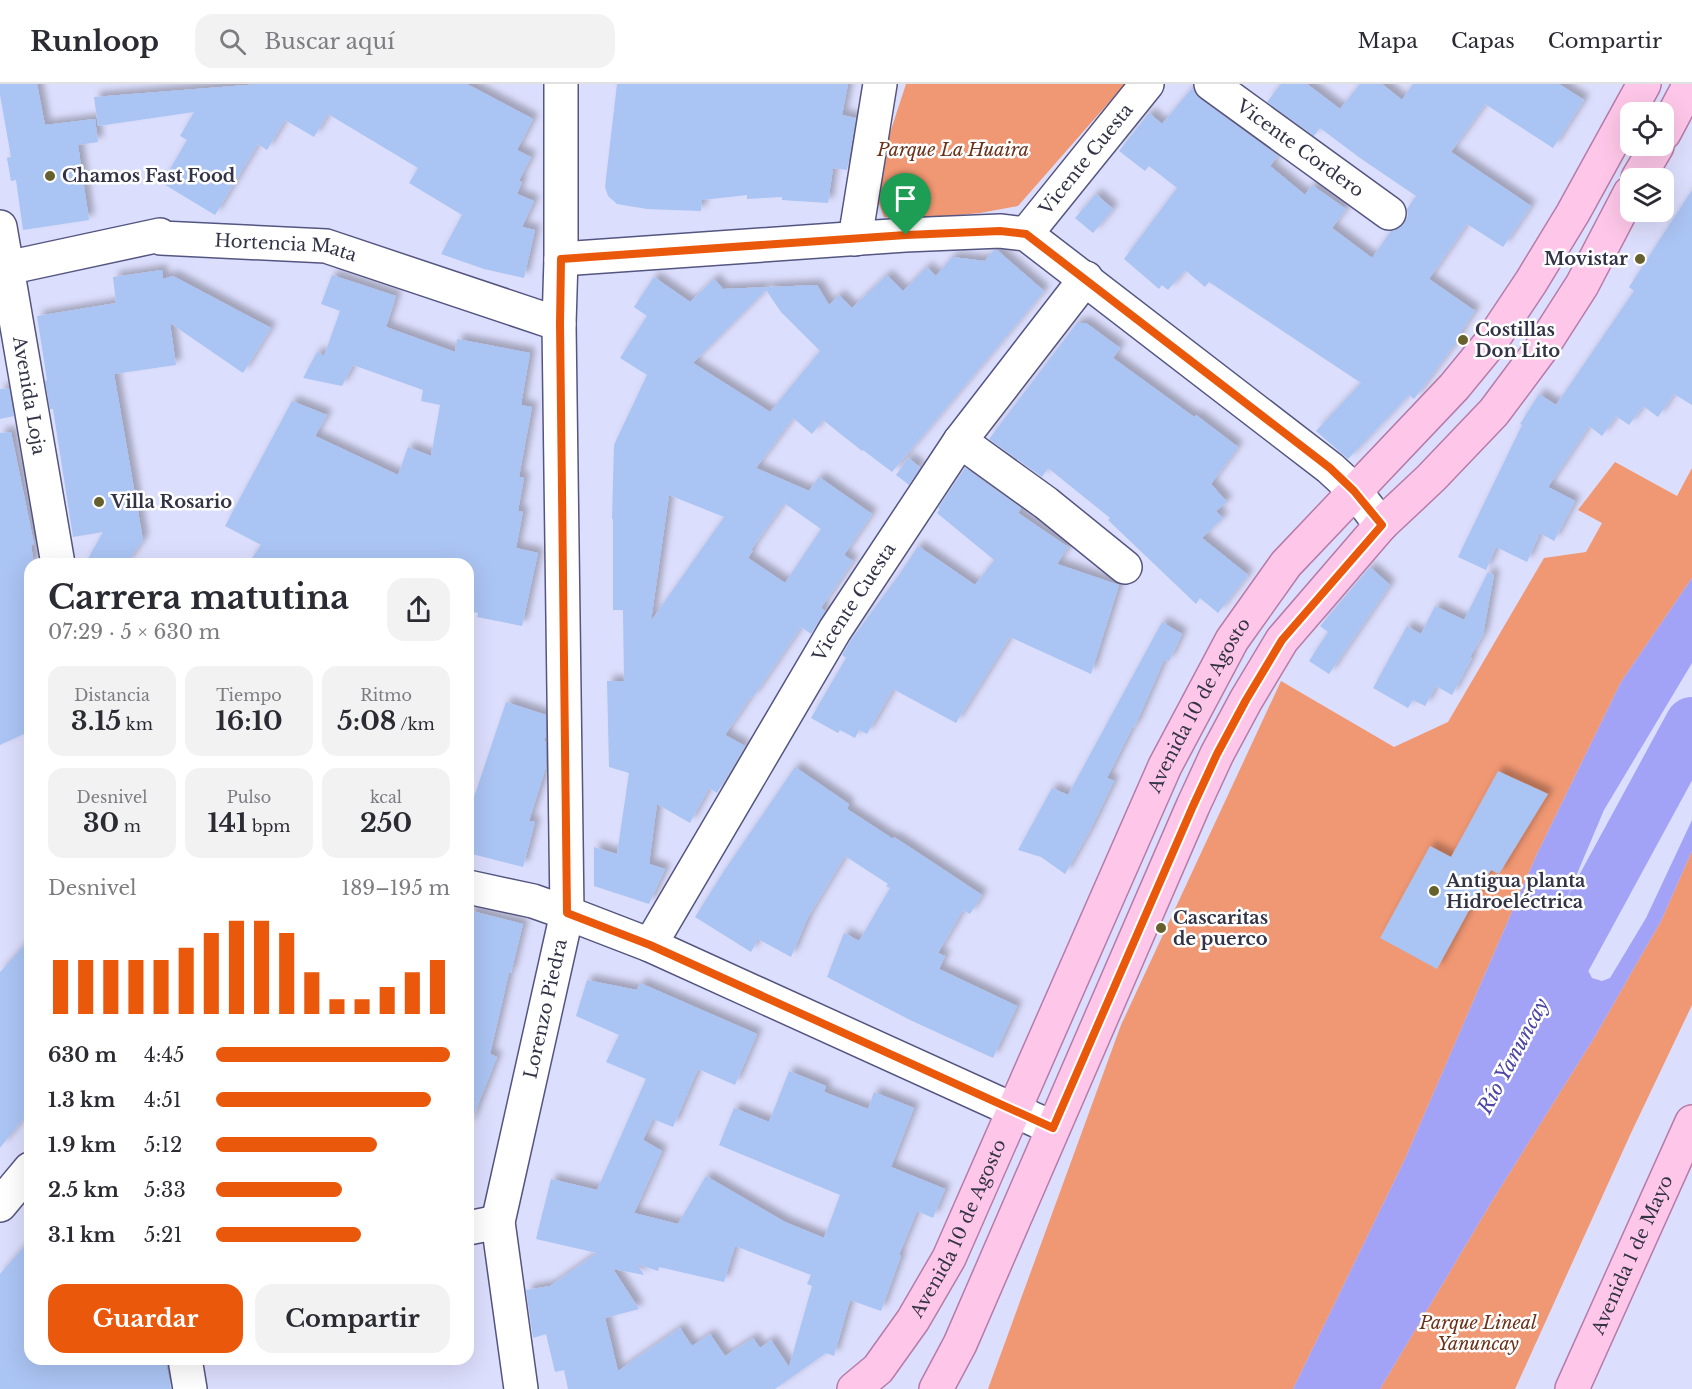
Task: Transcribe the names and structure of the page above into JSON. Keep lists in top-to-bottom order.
{
  "streets": {
    "main road": ["Avenida 10 de Agosto", "Avenida 1 de Mayo"],
    "street": [
      "Vicente Cordero",
      "Vicente Cuesta",
      "Hortencia Mata",
      "Avenida Loja",
      "Lorenzo Piedra"
    ]
  },
  "crossings": [
    ["Hortencia Mata", "Avenida Loja"],
    ["Hortencia Mata", "Lorenzo Piedra"]
  ],
  "water": ["Río Yanuncay"],
  "parks": ["Parque La Huaira", "Parque Lineal Yanuncay"],
  "places": [
    "Chamos Fast Food",
    "Movistar",
    "Costillas Don Lito",
    "Villa Rosario",
    "Antigua planta Hidroeléctrica",
    "Cascaritas de puerco"
  ],
  "page": {
    "header": "Runloop",
    "search": "Buscar aquí",
    "nav": ["Mapa", "Capas", "Compartir"],
    "heading": ["Carrera matutina", "07:29 · 5 × 630 m"],
    "stats": [
      ["Distancia", "3.15 km"],
      ["Tiempo", "16:10"],
      ["Ritmo", "5:08 /km"],
      ["Desnivel", "30 m"],
      ["Pulso", "141 bpm"],
      ["kcal", "250"]
    ],
    "chart": ["Desnivel", "189–195 m"],
    "list": [
      {
        "name": "630 m",
        "note": "4:45"
      },
      {
        "name": "1.3 km",
        "note": "4:51"
      },
      {
        "name": "1.9 km",
        "note": "5:12"
      },
      {
        "name": "2.5 km",
        "note": "5:33"
      },
      {
        "name": "3.1 km",
        "note": "5:21"
      }
    ],
    "buttons": ["Guardar", "Compartir"]
  }
}
